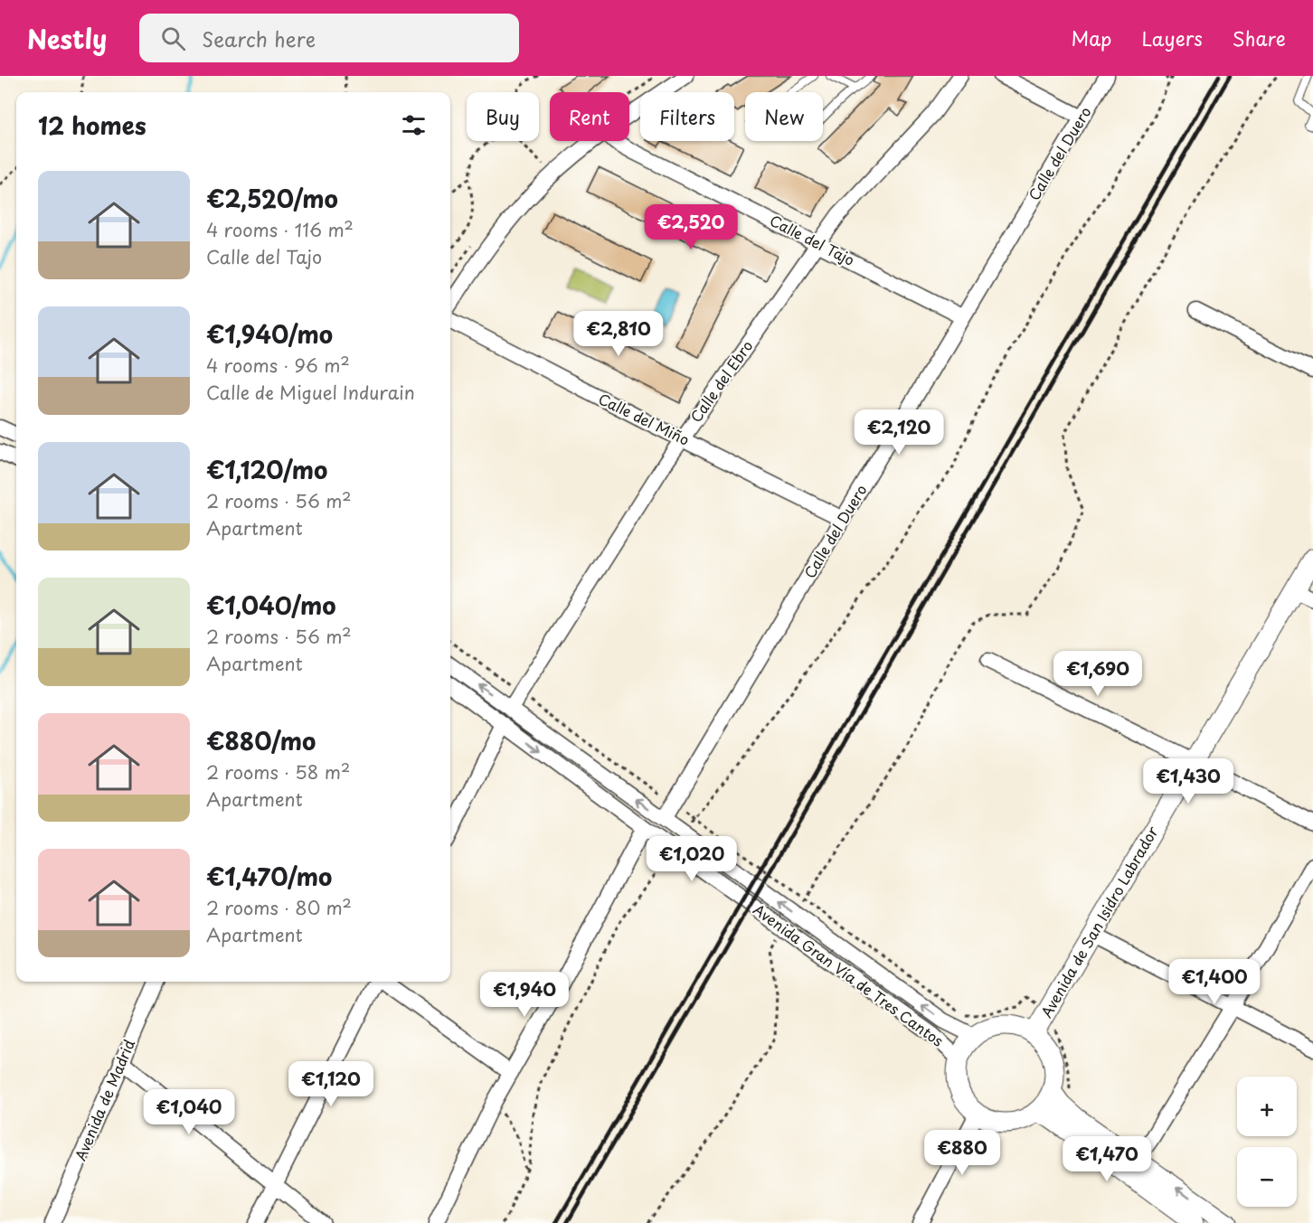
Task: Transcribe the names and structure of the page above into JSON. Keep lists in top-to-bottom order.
{
  "streets": {
    "street": [
      "Calle del Duero",
      "Calle del Tajo",
      "Calle del Ebro",
      "Calle del Miño",
      "Avenida de San Isidro Labrador",
      "Avenida Gran Vía de Tres Cantos",
      "Avenida de Madrid"
    ]
  },
  "crossings": [
    ["Calle del Duero", "Calle del Tajo"],
    ["Calle del Duero", "Calle del Miño"],
    ["Calle del Duero", "Avenida Gran Vía de Tres Cantos"],
    ["Calle del Tajo", "Calle del Ebro"],
    ["Calle del Ebro", "Calle del Miño"],
    ["Calle del Ebro", "Avenida Gran Vía de Tres Cantos"],
    ["Avenida de San Isidro Labrador", "Avenida Gran Vía de Tres Cantos"]
  ],
  "page": {
    "header": "Nestly",
    "search": "Search here",
    "nav": ["Map", "Layers", "Share"],
    "chip": [
      "Buy",
      "Rent",
      "Filters",
      "New"
    ],
    "heading": "12 homes",
    "list": [
      {
        "name": "€2,520/mo",
        "note": "4 rooms · 116 m² · Calle del Tajo"
      },
      {
        "name": "€1,940/mo",
        "note": "4 rooms · 96 m² · Calle de Miguel Indurain"
      },
      {
        "name": "€1,120/mo",
        "note": "2 rooms · 56 m² · Apartment"
      },
      {
        "name": "€1,040/mo",
        "note": "2 rooms · 56 m² · Apartment"
      },
      {
        "name": "€880/mo",
        "note": "2 rooms · 58 m² · Apartment"
      },
      {
        "name": "€1,470/mo",
        "note": "2 rooms · 80 m² · Apartment"
      }
    ],
    "price": [
      "€2,520",
      "€2,810",
      "€2,120",
      "€1,690",
      "€1,430",
      "€1,020",
      "€1,400",
      "€1,940",
      "€1,120",
      "€1,040",
      "€880",
      "€1,470"
    ],
    "map_buttons": ["+", "−"]
  }
}
